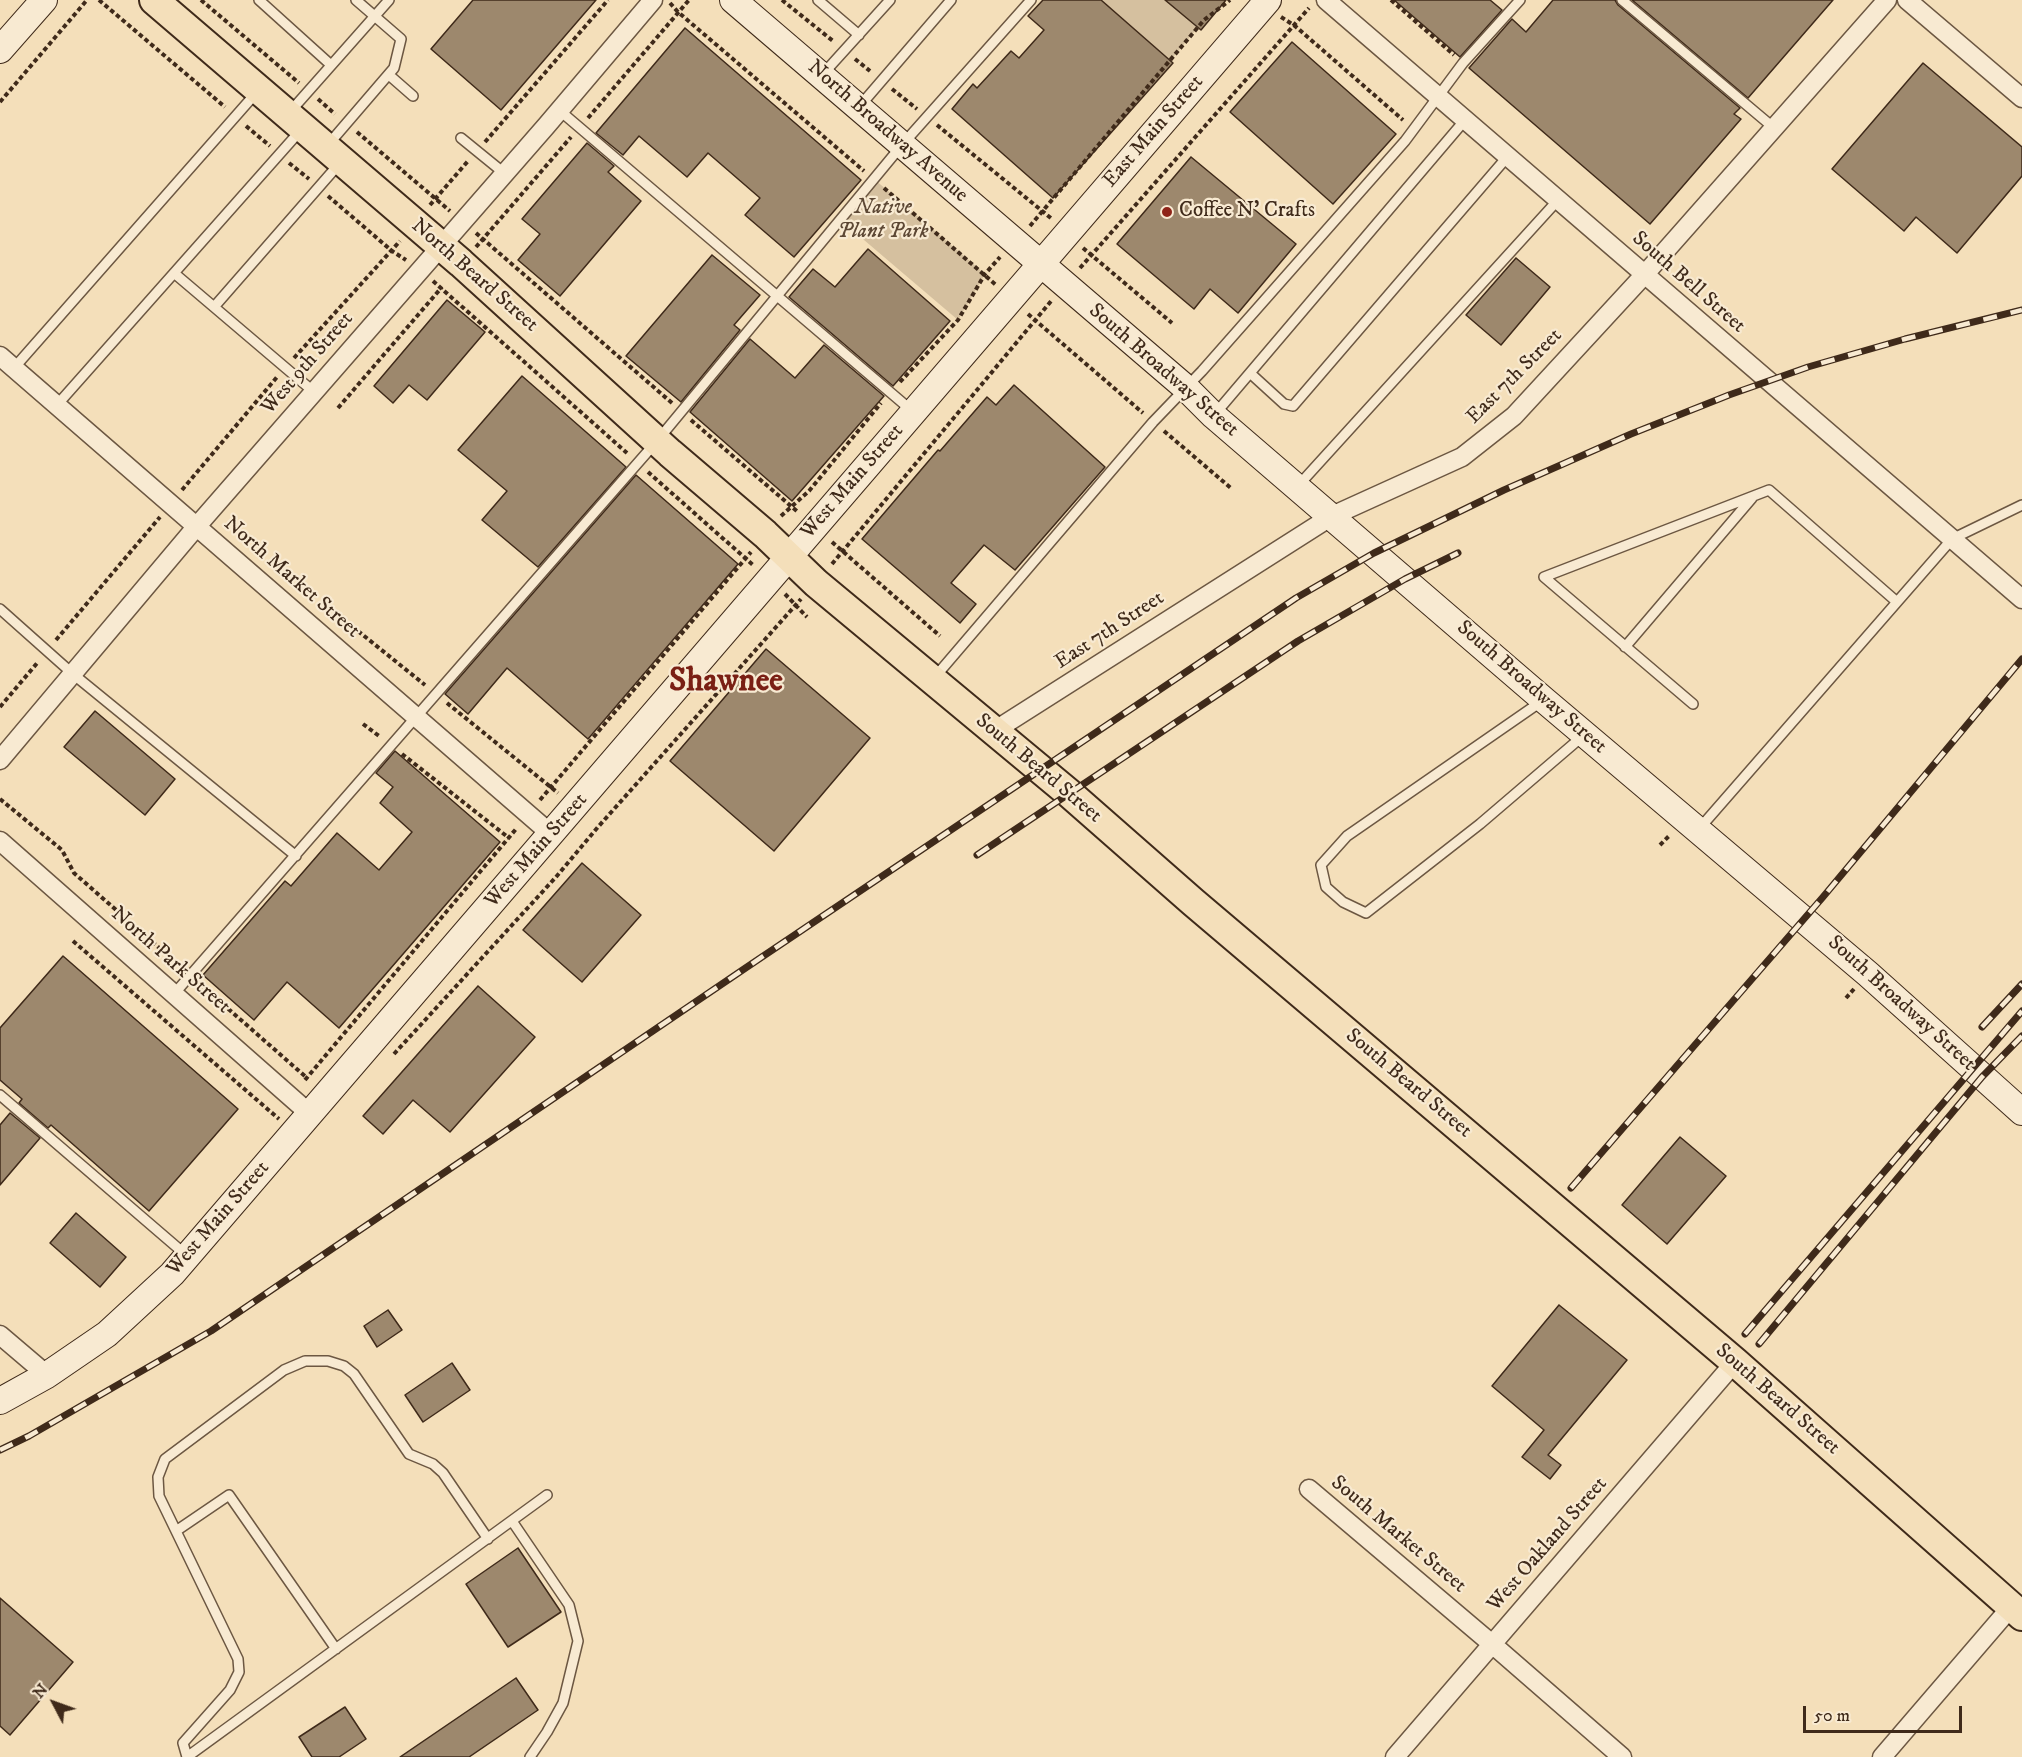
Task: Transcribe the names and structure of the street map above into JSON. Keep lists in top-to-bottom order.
{
  "streets": {
    "main road": ["North Beard Street", "South Beard Street"],
    "street": [
      "North Broadway Avenue",
      "East Main Street",
      "South Bell Street",
      "West 9th Street",
      "South Broadway Street",
      "East 7th Street",
      "West Main Street",
      "North Market Street",
      "North Park Street",
      "South Market Street",
      "West Oakland Street"
    ]
  },
  "crossings": [
    ["North Broadway Avenue", "East Main Street"],
    ["North Broadway Avenue", "South Broadway Street"],
    ["North Broadway Avenue", "West Main Street"],
    ["East Main Street", "South Broadway Street"],
    ["East Main Street", "West Main Street"],
    ["North Beard Street", "West 9th Street"],
    ["North Beard Street", "West Main Street"],
    ["North Beard Street", "South Beard Street"],
    ["South Bell Street", "East 7th Street"],
    ["West 9th Street", "North Market Street"],
    ["South Broadway Street", "East 7th Street"],
    ["South Broadway Street", "West Main Street"],
    ["East 7th Street", "South Beard Street"],
    ["West Main Street", "North Market Street"],
    ["West Main Street", "South Beard Street"],
    ["West Main Street", "North Park Street"],
    ["South Beard Street", "West Oakland Street"],
    ["South Market Street", "West Oakland Street"]
  ],
  "districts": ["Shawnee"],
  "parks": ["Native Plant Park"],
  "places": ["Coffee N' Crafts"],
  "scale_bar": "50 m",
  "north": "top left"
}
